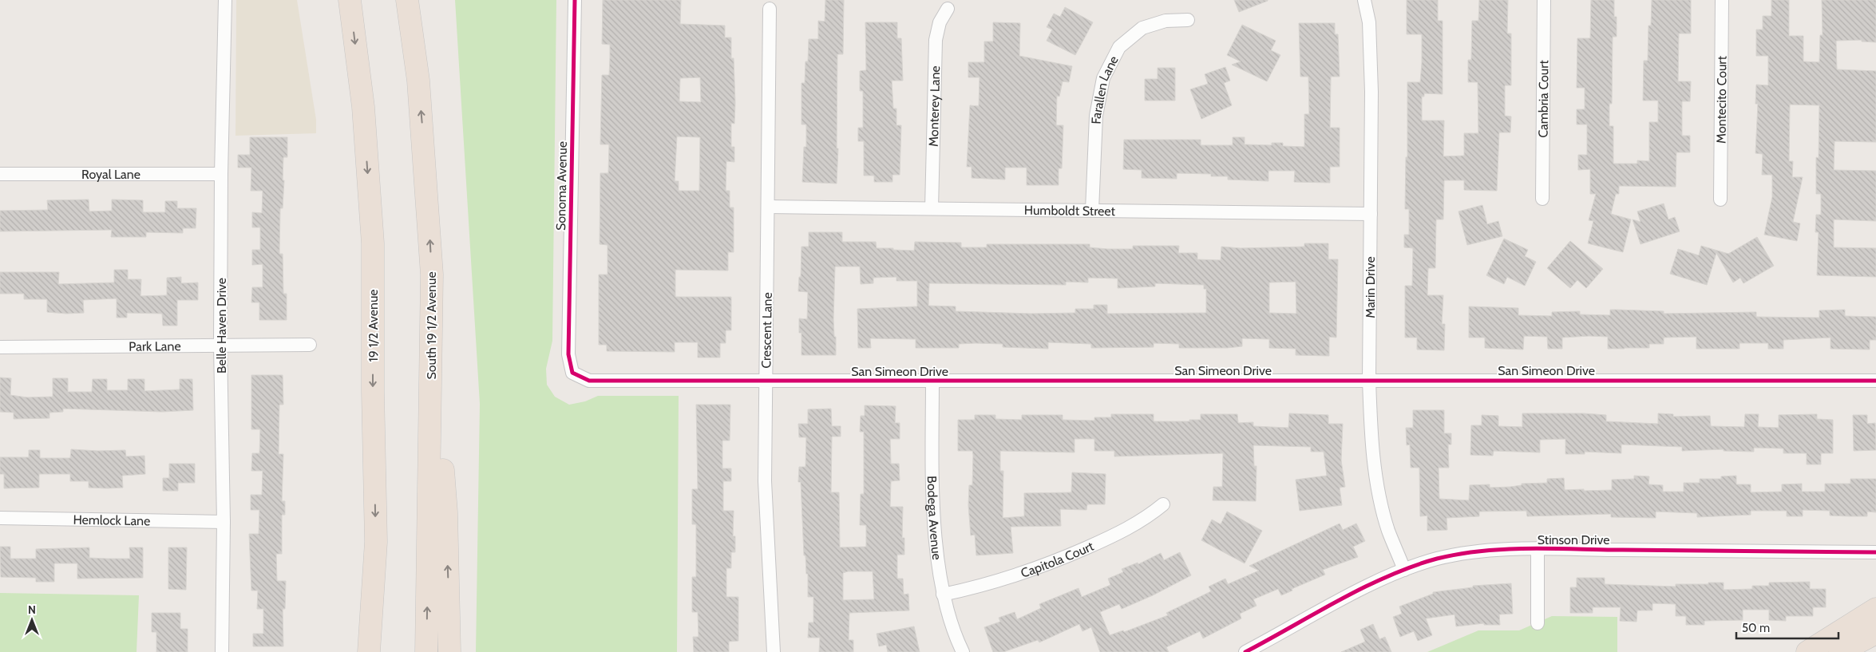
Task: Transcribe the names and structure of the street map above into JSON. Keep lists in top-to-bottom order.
{
  "streets": {
    "highway": ["19 1/2 Avenue", "South 19 1/2 Avenue"],
    "street": [
      "Farallen Lane",
      "Cambria Court",
      "Montecito Court",
      "Monterey Lane",
      "Royal Lane",
      "Sonoma Avenue",
      "Humboldt Street",
      "Marin Drive",
      "Belle Haven Drive",
      "Crescent Lane",
      "Park Lane",
      "San Simeon Drive",
      "Bodega Avenue",
      "Hemlock Lane",
      "Stinson Drive",
      "Capitola Court"
    ]
  },
  "crossings": [
    ["Farallen Lane", "Humboldt Street"],
    ["Monterey Lane", "Humboldt Street"],
    ["Royal Lane", "Belle Haven Drive"],
    ["Sonoma Avenue", "San Simeon Drive"],
    ["Humboldt Street", "Marin Drive"],
    ["Humboldt Street", "Crescent Lane"],
    ["Marin Drive", "San Simeon Drive"],
    ["Marin Drive", "Stinson Drive"],
    ["Belle Haven Drive", "Park Lane"],
    ["Belle Haven Drive", "Hemlock Lane"],
    ["Crescent Lane", "San Simeon Drive"],
    ["San Simeon Drive", "Bodega Avenue"],
    ["Bodega Avenue", "Capitola Court"]
  ],
  "scale_bar": "50 m",
  "north": "top"
}
